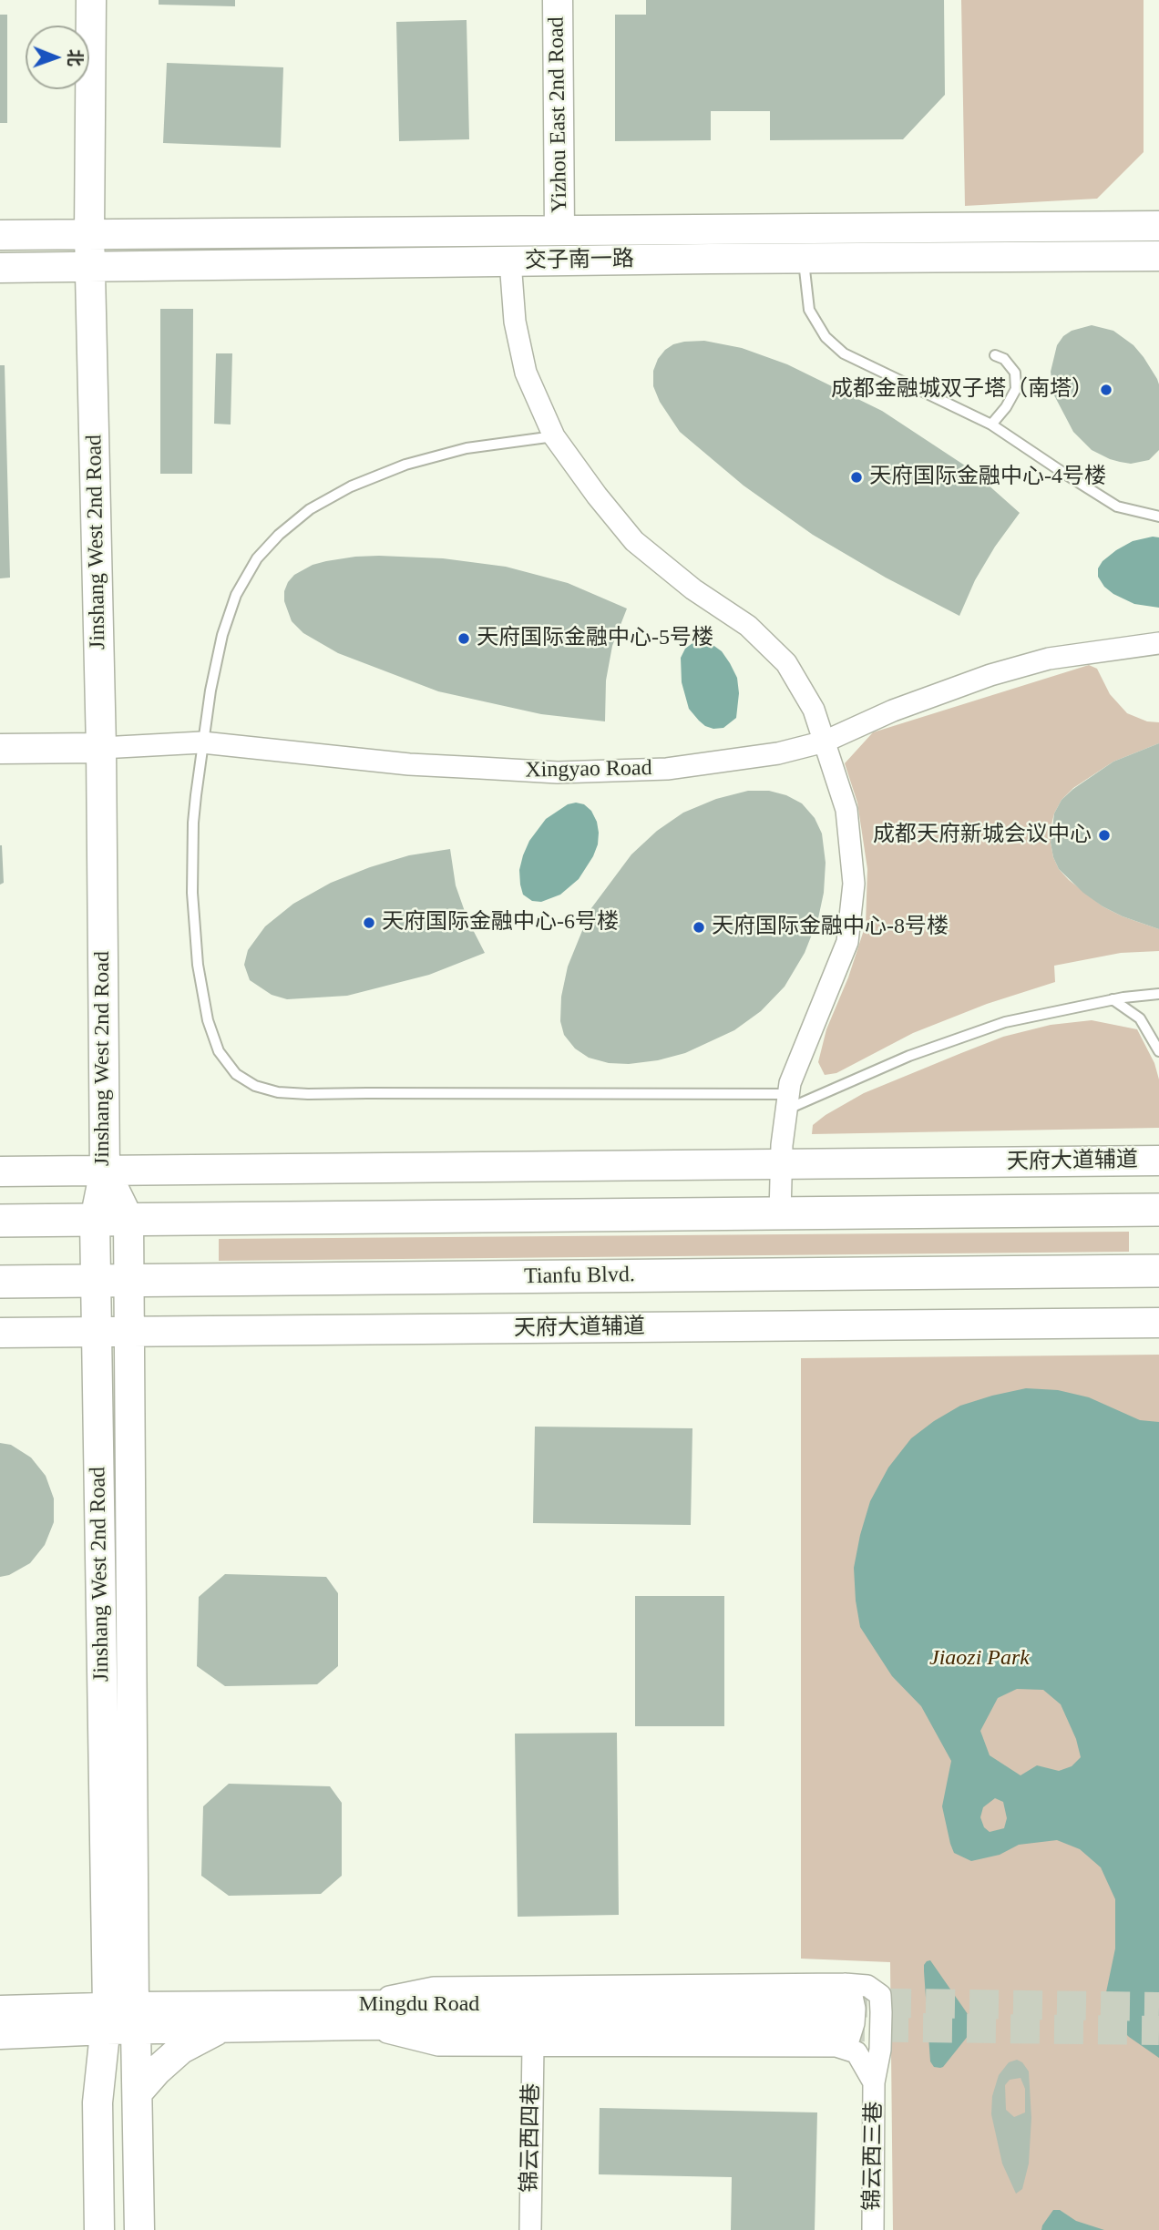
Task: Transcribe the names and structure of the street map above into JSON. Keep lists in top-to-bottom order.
{
  "streets": {
    "main road": ["Tianfu Blvd."],
    "street": [
      "Yizhou East 2nd Road",
      "交子南一路",
      "Jinshang West 2nd Road",
      "Xingyao Road",
      "天府大道辅道",
      "Mingdu Road",
      "锦云西四巷",
      "锦云西三巷"
    ]
  },
  "crossings": [
    ["Yizhou East 2nd Road", "交子南一路"],
    ["交子南一路", "Jinshang West 2nd Road"],
    ["Jinshang West 2nd Road", "Xingyao Road"],
    ["Jinshang West 2nd Road", "天府大道辅道"],
    ["Jinshang West 2nd Road", "Tianfu Blvd."],
    ["Jinshang West 2nd Road", "Mingdu Road"],
    ["Mingdu Road", "锦云西三巷"]
  ],
  "parks": ["Jiaozi Park"],
  "places": [
    "成都金融城双子塔（南塔）",
    "天府国际金融中心-4号楼",
    "天府国际金融中心-5号楼",
    "成都天府新城会议中心",
    "天府国际金融中心-6号楼",
    "天府国际金融中心-8号楼"
  ],
  "north": "right"
}
